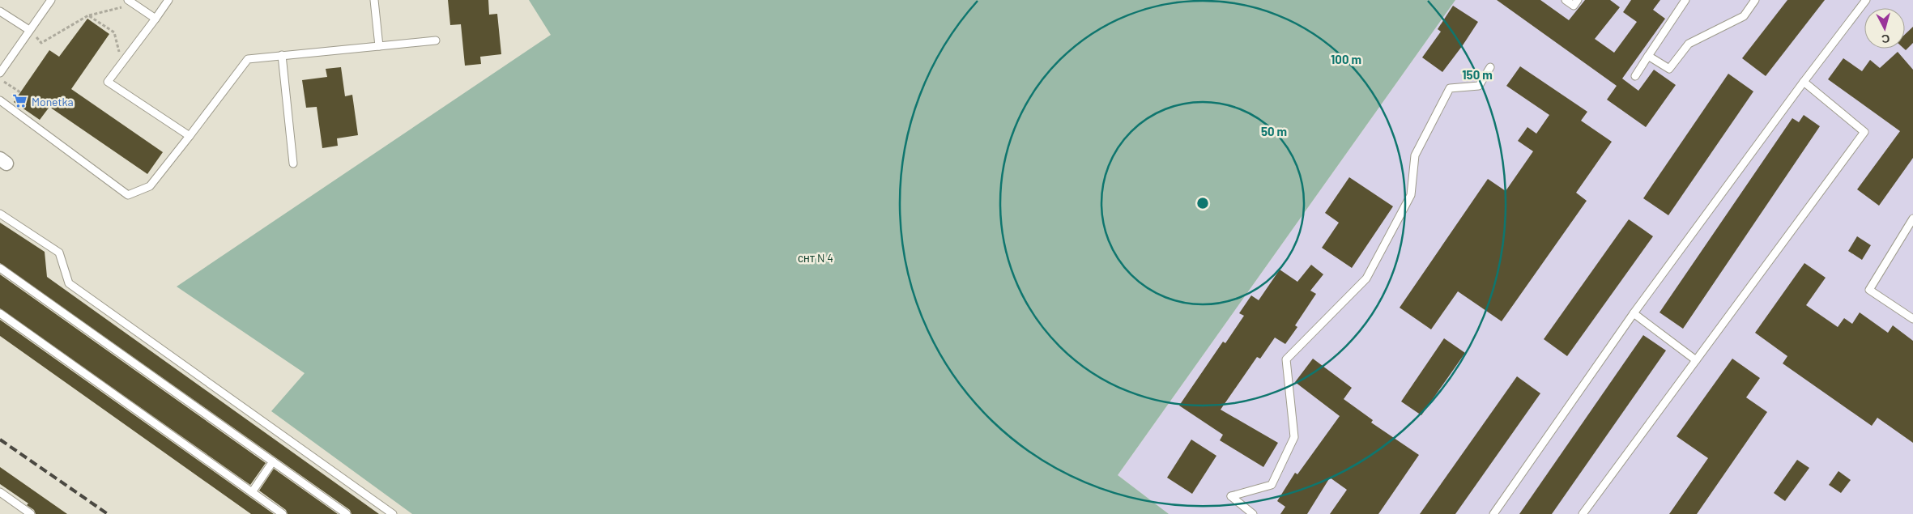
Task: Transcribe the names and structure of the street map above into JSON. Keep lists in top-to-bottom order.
{
  "parks": ["снт N 4"],
  "places": {
    "supermarket": ["Monetka"]
  },
  "north": "bottom",
  "rings": ["100 m", "150 m", "50 m"]
}
